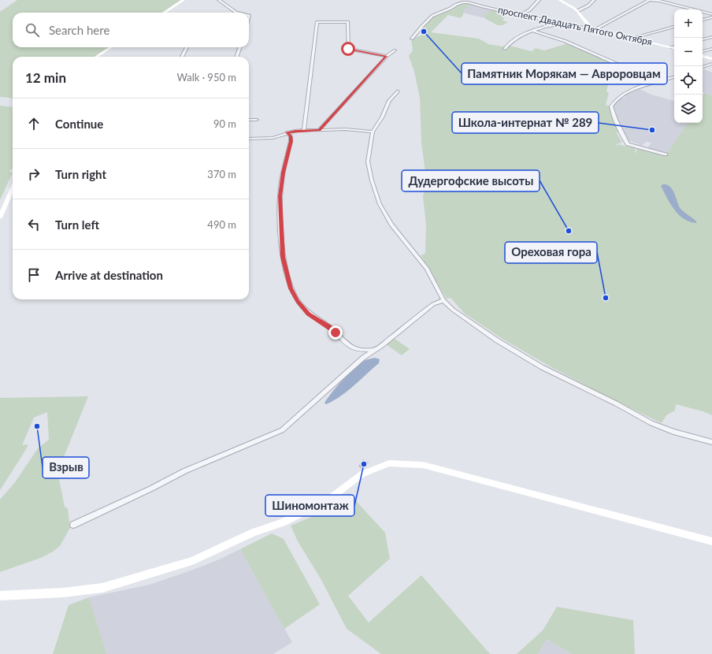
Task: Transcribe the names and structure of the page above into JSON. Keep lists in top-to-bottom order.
{
  "streets": {
    "street": ["проспект Двадцать Пятого Октября"]
  },
  "places": [
    "Памятник Морякам — Авроровцам",
    "Школа-интернат № 289",
    "Дудергофские высоты",
    "Ореховая гора",
    "Взрыв",
    "Шиномонтаж"
  ],
  "page": {
    "map_buttons": ["+", "−"],
    "search": "Search here",
    "heading": ["12 min", "Walk · 950 m"],
    "list": [
      ["Continue", "90 m"],
      ["Turn right", "370 m"],
      ["Turn left", "490 m"],
      "Arrive at destination"
    ]
  }
}
